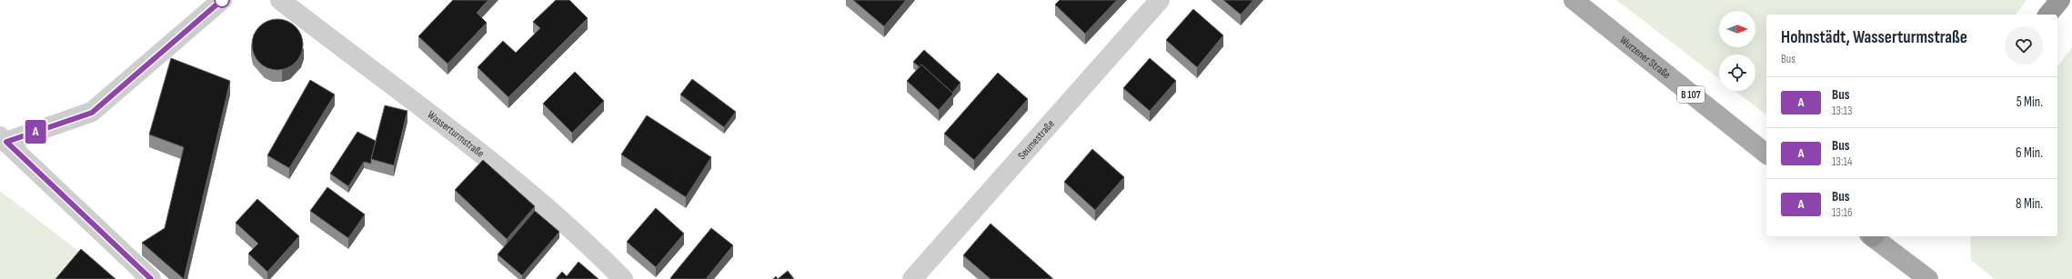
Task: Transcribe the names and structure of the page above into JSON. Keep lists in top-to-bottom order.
{
  "streets": {
    "main road": ["Wurzener Straße", "B 107"],
    "street": ["Wasserturmstraße", "Seumestraße"]
  },
  "lines": ["bus line A"],
  "north": "right",
  "page": {
    "on_map": "A",
    "heading": ["Hohnstädt, Wasserturmstraße", "Bus"],
    "list": [
      {
        "mark": "A",
        "name": "Bus",
        "note": "13:13",
        "value": "5 Min."
      },
      {
        "mark": "A",
        "name": "Bus",
        "note": "13:14",
        "value": "6 Min."
      },
      {
        "mark": "A",
        "name": "Bus",
        "note": "13:16",
        "value": "8 Min."
      }
    ]
  }
}
